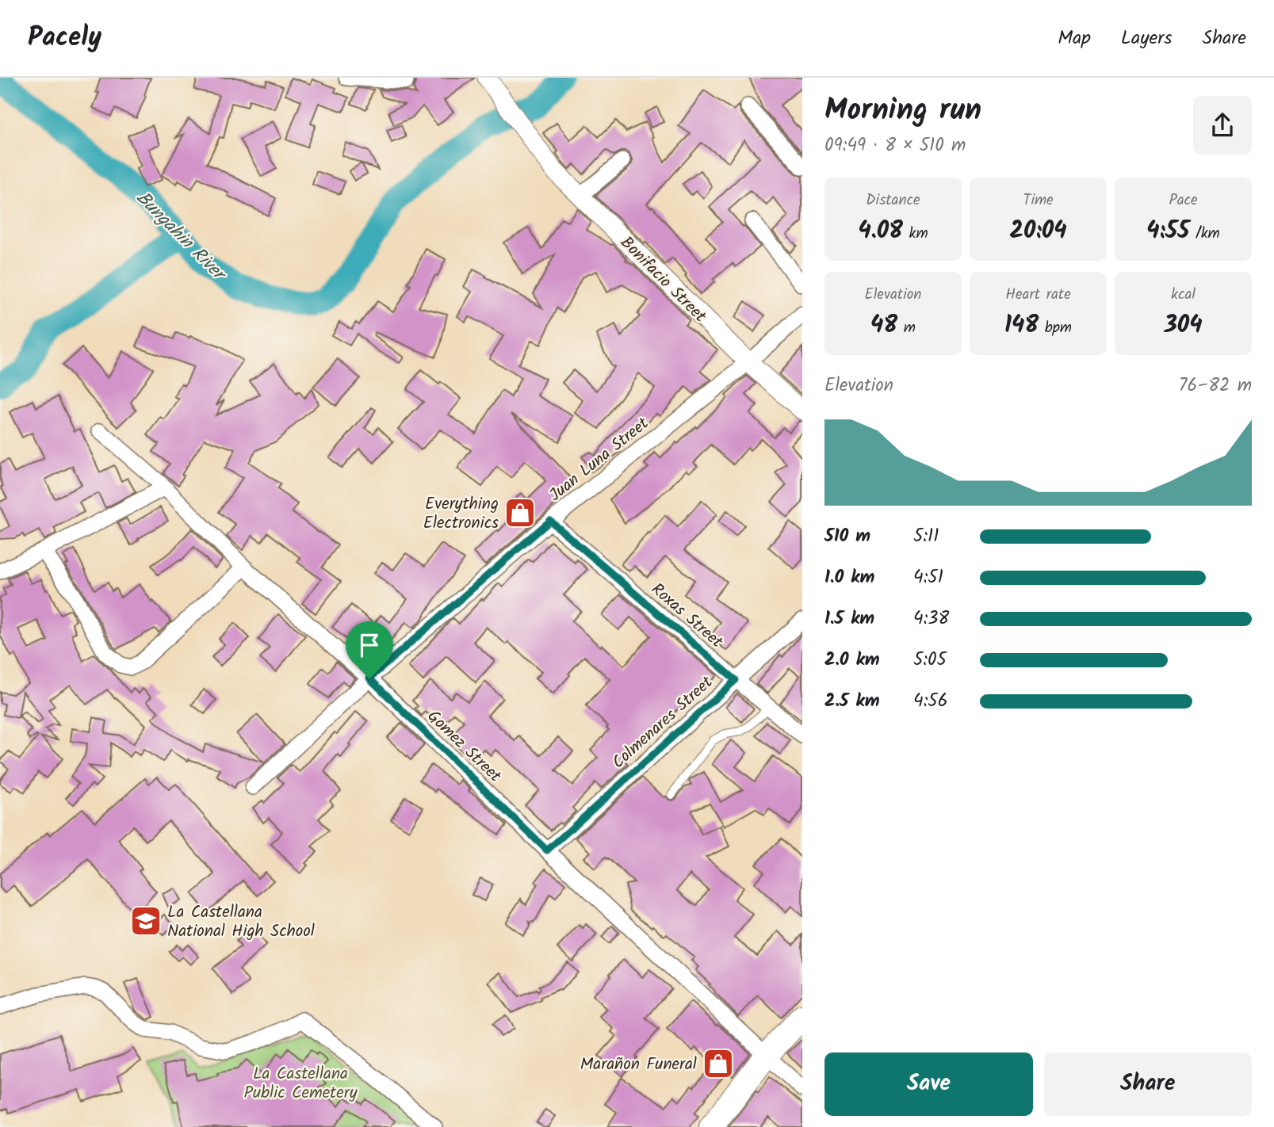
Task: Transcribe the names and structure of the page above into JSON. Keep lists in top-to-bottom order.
{
  "streets": {
    "street": [
      "Bonifacio Street",
      "Juan Luna Street",
      "Roxas Street",
      "Colmenares Street",
      "Gomez Street"
    ]
  },
  "crossings": [
    ["Bonifacio Street", "Juan Luna Street"],
    ["Juan Luna Street", "Roxas Street"],
    ["Juan Luna Street", "Gomez Street"],
    ["Roxas Street", "Colmenares Street"],
    ["Colmenares Street", "Gomez Street"]
  ],
  "water": ["Bungahin River"],
  "parks": ["La Castellana Public Cemetery"],
  "places": {
    "shop": ["Everything Electronics", "Marañon Funeral"],
    "school or university": ["La Castellana National High School"]
  },
  "page": {
    "header": "Pacely",
    "nav": ["Map", "Layers", "Share"],
    "heading": ["Morning run", "09:49 · 8 × 510 m"],
    "stats": [
      ["Distance", "4.08 km"],
      ["Time", "20:04"],
      ["Pace", "4:55 /km"],
      ["Elevation", "48 m"],
      ["Heart rate", "148 bpm"],
      ["kcal", "304"]
    ],
    "chart": ["Elevation", "76–82 m"],
    "list": [
      {
        "name": "510 m",
        "note": "5:11"
      },
      {
        "name": "1.0 km",
        "note": "4:51"
      },
      {
        "name": "1.5 km",
        "note": "4:38"
      },
      {
        "name": "2.0 km",
        "note": "5:05"
      },
      {
        "name": "2.5 km",
        "note": "4:56"
      }
    ],
    "buttons": ["Save", "Share"]
  }
}
